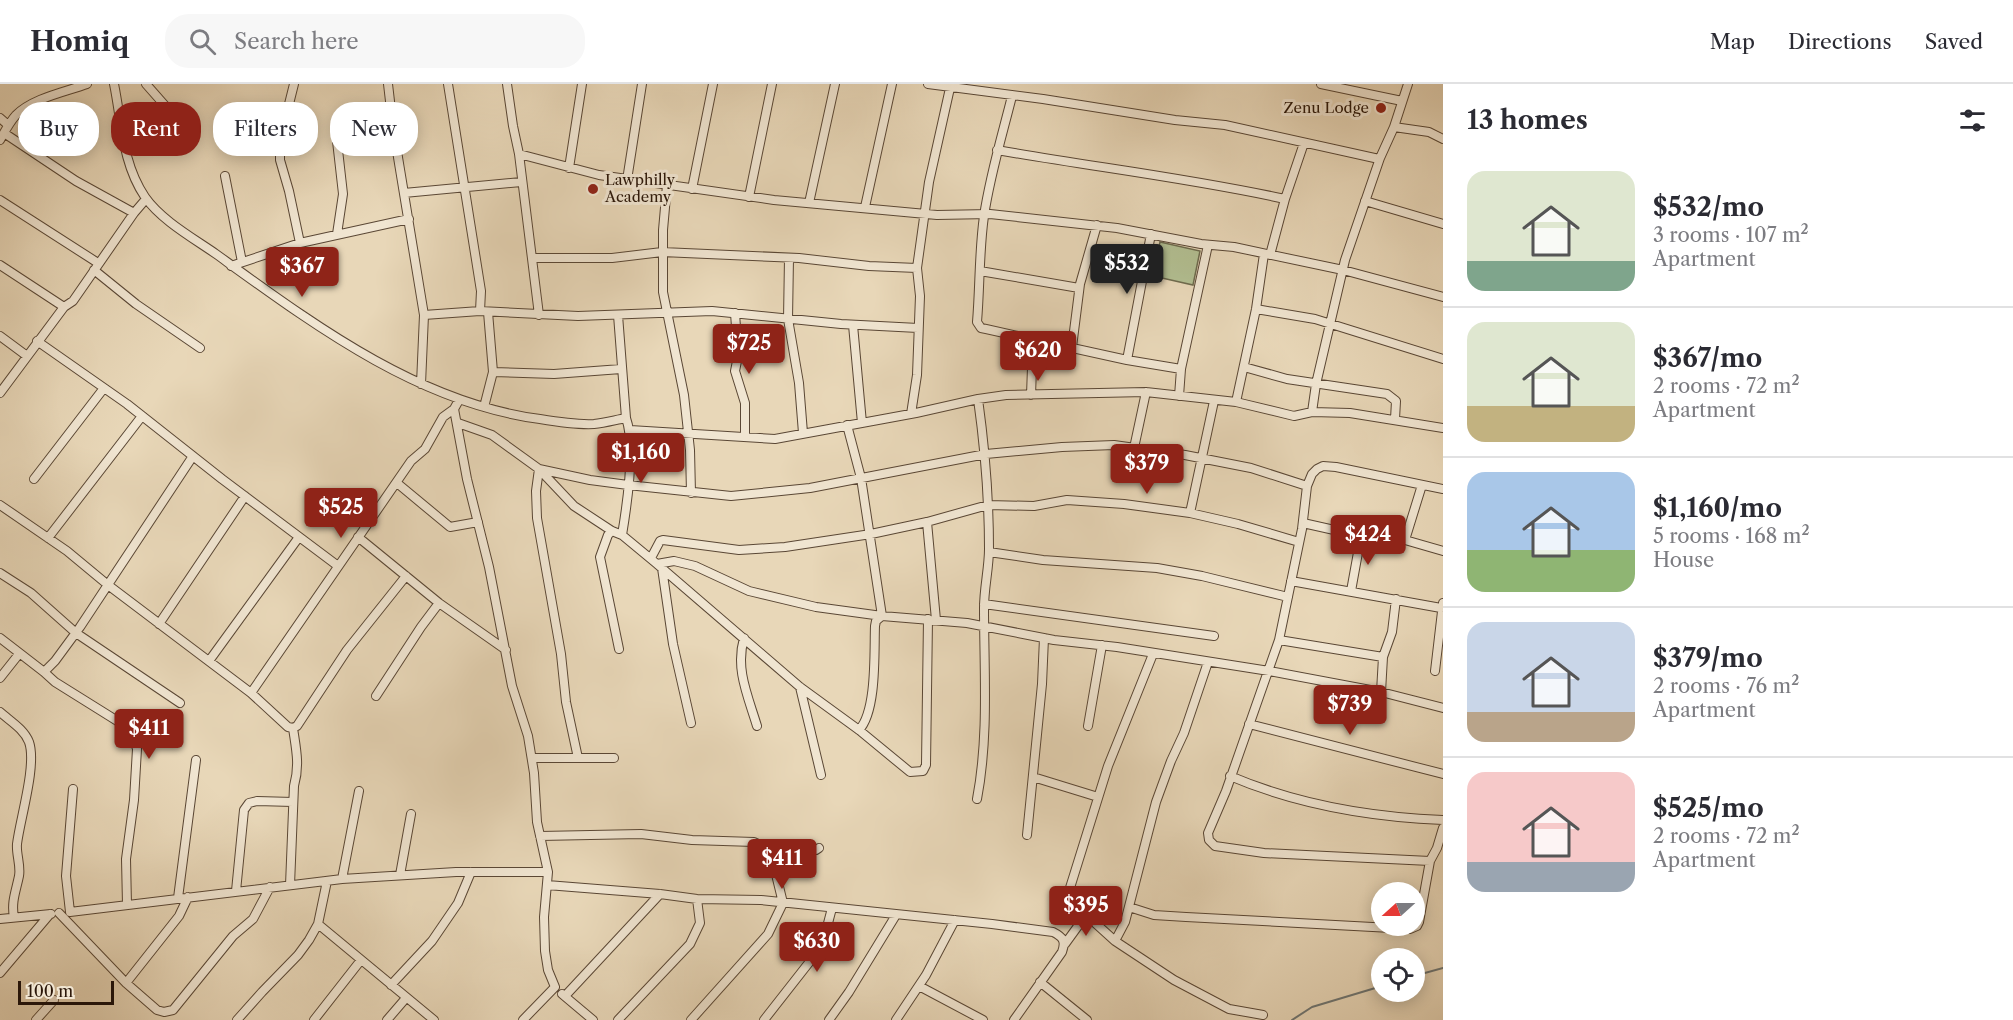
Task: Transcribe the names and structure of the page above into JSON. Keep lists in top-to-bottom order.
{
  "places": ["Zenu Lodge", "Lawphilly Academy"],
  "scale_bar": "100 m",
  "north": "left",
  "page": {
    "header": "Homiq",
    "search": "Search here",
    "nav": ["Map", "Directions", "Saved"],
    "heading": "13 homes",
    "chip": [
      "Buy",
      "Rent",
      "Filters",
      "New"
    ],
    "list": [
      {
        "name": "$532/mo",
        "note": "3 rooms · 107 m² · Apartment"
      },
      {
        "name": "$367/mo",
        "note": "2 rooms · 72 m² · Apartment"
      },
      {
        "name": "$1,160/mo",
        "note": "5 rooms · 168 m² · House"
      },
      {
        "name": "$379/mo",
        "note": "2 rooms · 76 m² · Apartment"
      },
      {
        "name": "$525/mo",
        "note": "2 rooms · 72 m² · Apartment"
      }
    ],
    "price": [
      "$532",
      "$367",
      "$725",
      "$620",
      "$1,160",
      "$379",
      "$525",
      "$424",
      "$739",
      "$411",
      "$411",
      "$395",
      "$630"
    ],
    "scale": "100 m"
  }
}
